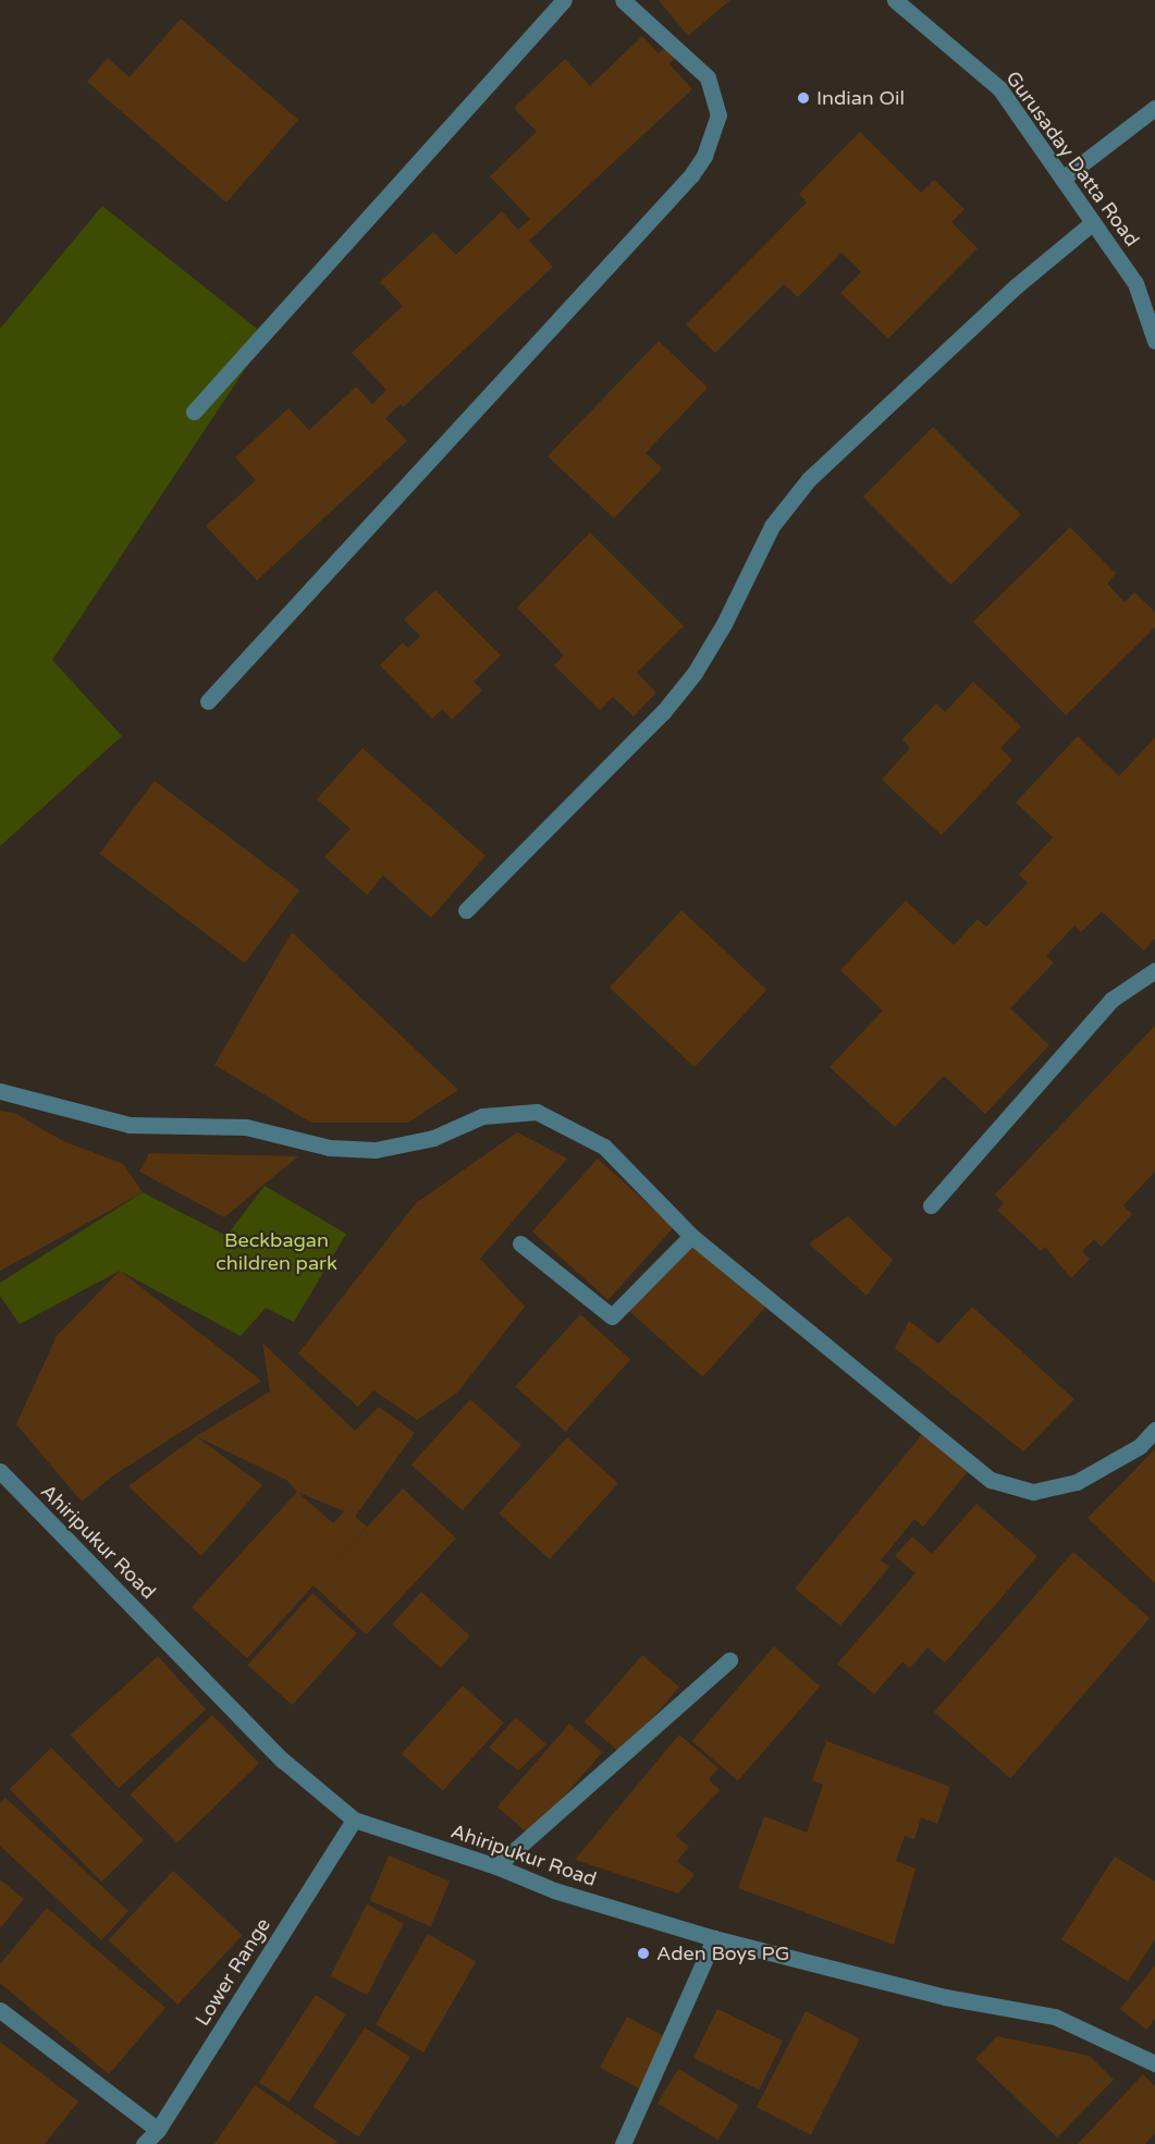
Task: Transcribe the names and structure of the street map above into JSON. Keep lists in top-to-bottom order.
{
  "streets": {
    "street": ["Gurusaday Datta Road", "Ahiripukur Road", "Lower Range"]
  },
  "crossings": [
    ["Ahiripukur Road", "Lower Range"]
  ],
  "parks": ["Beckbagan children park"],
  "places": ["Indian Oil", "Aden Boys PG"]
}
